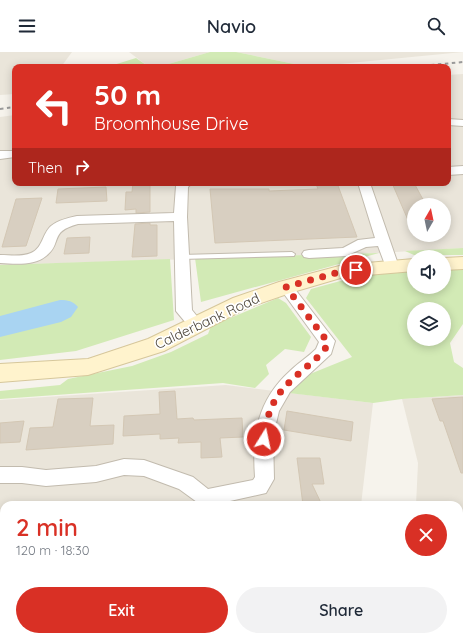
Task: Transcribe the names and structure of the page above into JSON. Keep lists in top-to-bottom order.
{
  "streets": {
    "street": ["Calderbank Road"]
  },
  "north": "top",
  "page": {
    "header": "Navio",
    "turn": ["50 m", "Broomhouse Drive"],
    "then": "Then",
    "heading": ["2 min", "120 m · 18:30"],
    "buttons": ["Exit", "Share"]
  }
}
